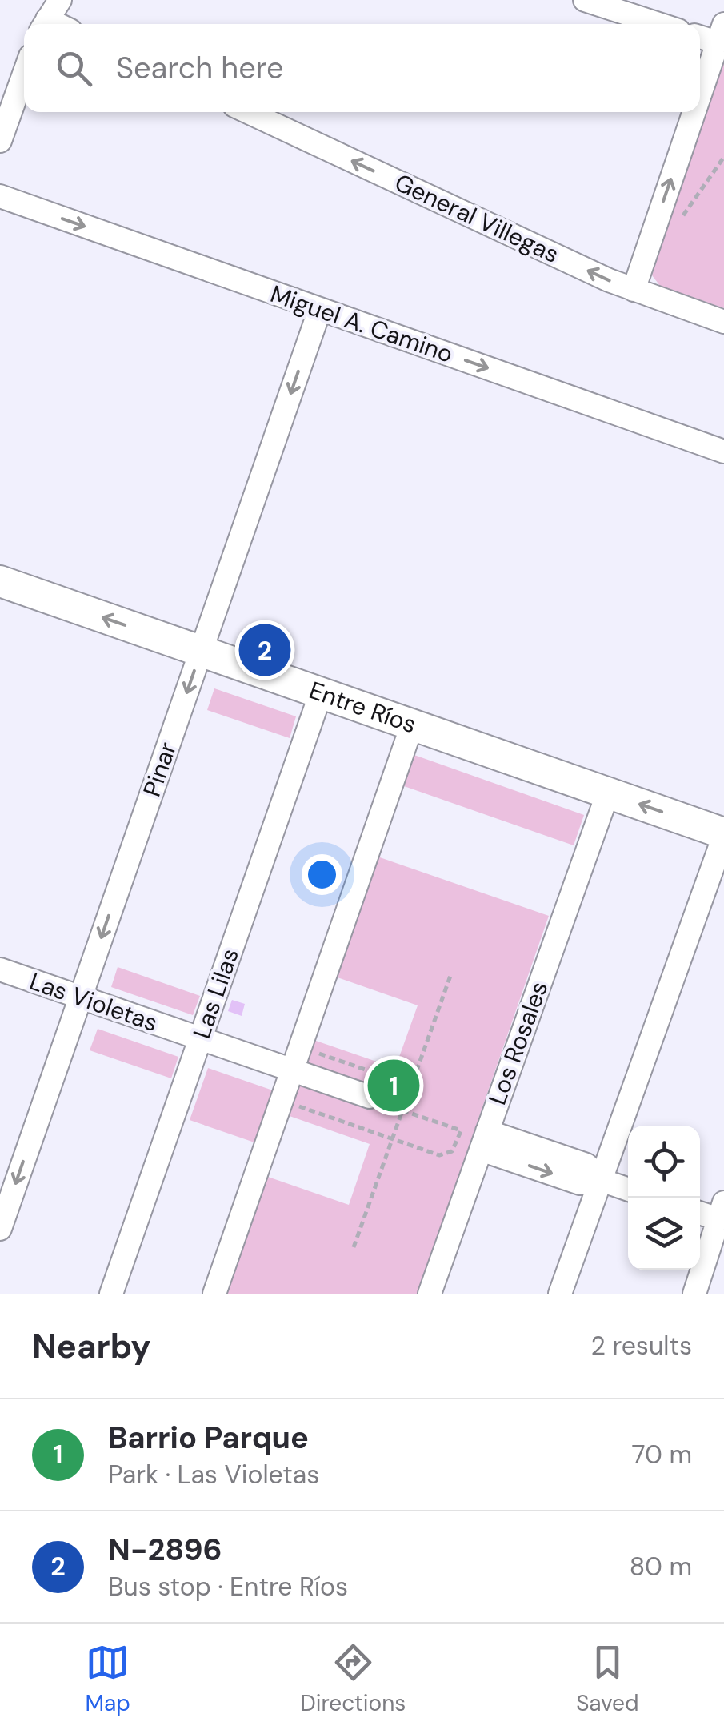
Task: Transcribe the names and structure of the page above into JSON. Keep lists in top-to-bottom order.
{
  "streets": {
    "street": [
      "General Villegas",
      "Miguel A. Camino",
      "Entre Ríos",
      "Pinar",
      "Las Lilas",
      "Las Violetas",
      "Los Rosales"
    ]
  },
  "crossings": [
    ["Miguel A. Camino", "Pinar"],
    ["Entre Ríos", "Pinar"],
    ["Entre Ríos", "Las Lilas"],
    ["Entre Ríos", "Los Rosales"],
    ["Pinar", "Las Violetas"],
    ["Las Lilas", "Las Violetas"]
  ],
  "one_way": [
    "General Villegas",
    "Miguel A. Camino",
    "Entre Ríos",
    "Pinar"
  ],
  "page": {
    "search": "Search here",
    "pins": ["2", "1"],
    "heading": ["Nearby", "2 results"],
    "list": [
      {
        "mark": "1",
        "name": "Barrio Parque",
        "note": "Park · Las Violetas",
        "value": "70 m"
      },
      {
        "mark": "2",
        "name": "N-2896",
        "note": "Bus stop · Entre Ríos",
        "value": "80 m"
      }
    ],
    "nav": ["Map", "Directions", "Saved"]
  }
}
